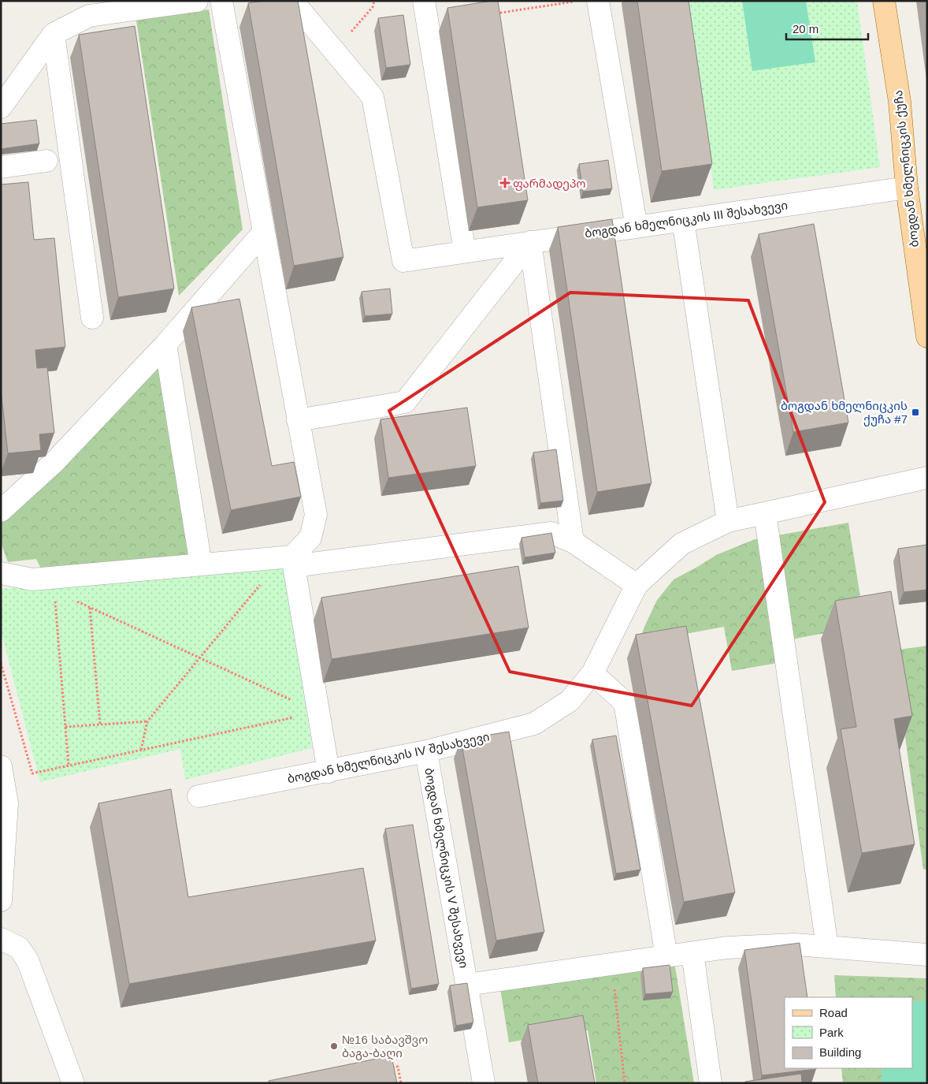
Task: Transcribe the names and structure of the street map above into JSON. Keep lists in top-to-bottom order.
{
  "streets": {
    "main road": ["ბოგდან ხმელნიცკის ქუჩა"],
    "street": ["ბოგდან ხმელნიცკის III შესახვევი", "ბოგდან ხმელნიცკის IV შესახვევი", "ბოგდან ხმელნიცკის V შესახვევი"]
  },
  "crossings": [
    ["ბოგდან ხმელნიცკის ქუჩა", "ბოგდან ხმელნიცკის III შესახვევი"],
    ["ბოგდან ხმელნიცკის IV შესახვევი", "ბოგდან ხმელნიცკის V შესახვევი"]
  ],
  "places": {
    "health": ["ფარმადეპო"],
    "transit": ["ბოგდან ხმელნიცკის ქუჩა #7"],
    "other": ["№16 საბავშვო ბაგა-ბაღი"]
  },
  "legend": ["Road", "Park", "Building"],
  "scale_bar": "20 m"
}
